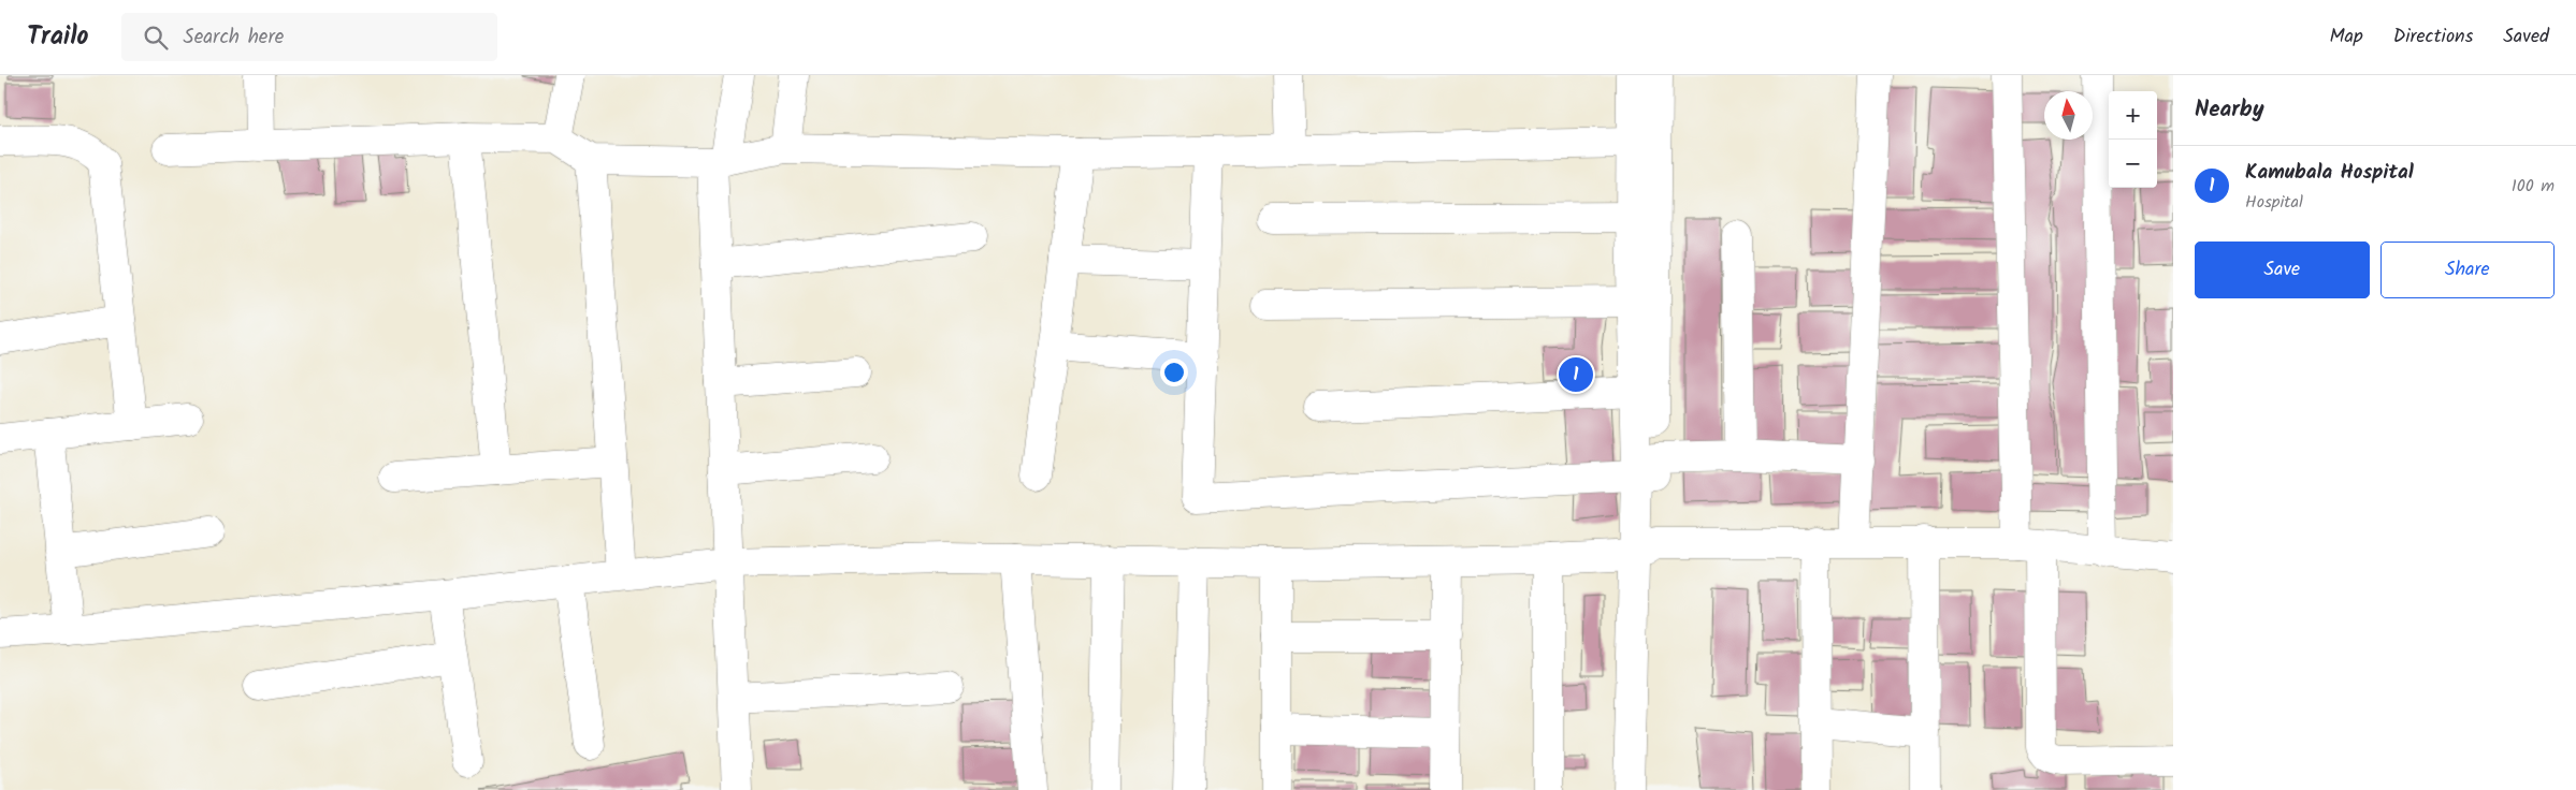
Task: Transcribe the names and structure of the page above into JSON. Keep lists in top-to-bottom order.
{
  "north": "top",
  "page": {
    "header": "Trailo",
    "search": "Search here",
    "nav": ["Map", "Directions", "Saved"],
    "heading": "Nearby",
    "map_buttons": ["+", "−"],
    "list": [
      {
        "mark": "1",
        "name": "Kamubala Hospital",
        "note": "Hospital",
        "value": "100 m"
      }
    ],
    "buttons": ["Save", "Share"],
    "pins": "1"
  }
}
